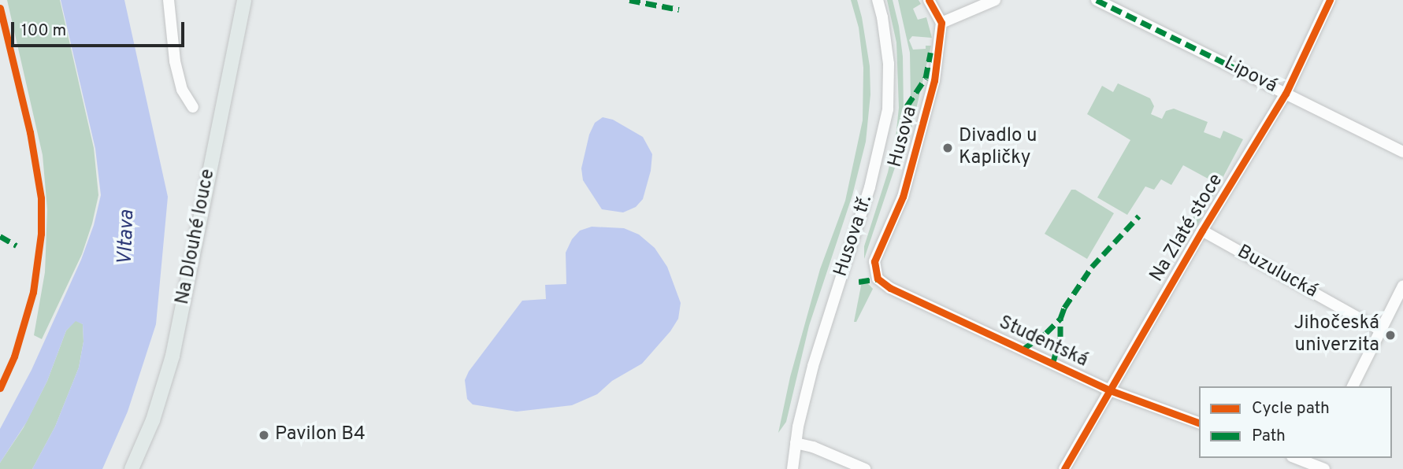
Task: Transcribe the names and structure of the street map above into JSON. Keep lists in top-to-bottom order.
{
  "streets": {
    "main road": ["Na Dlouhé louce"],
    "street": [
      "Lipová",
      "Husova",
      "Na Zlaté stoce",
      "Husova tř.",
      "Buzulucká",
      "Studentská"
    ]
  },
  "crossings": [
    ["Lipová", "Na Zlaté stoce"],
    ["Husova", "Studentská"],
    ["Na Zlaté stoce", "Buzulucká"],
    ["Na Zlaté stoce", "Studentská"]
  ],
  "water": ["Vltava"],
  "places": ["Divadlo u Kapličky", "Jihočeská univerzita", "Pavilon B4"],
  "legend": ["Cycle path", "Path"],
  "scale_bar": "100 m"
}
